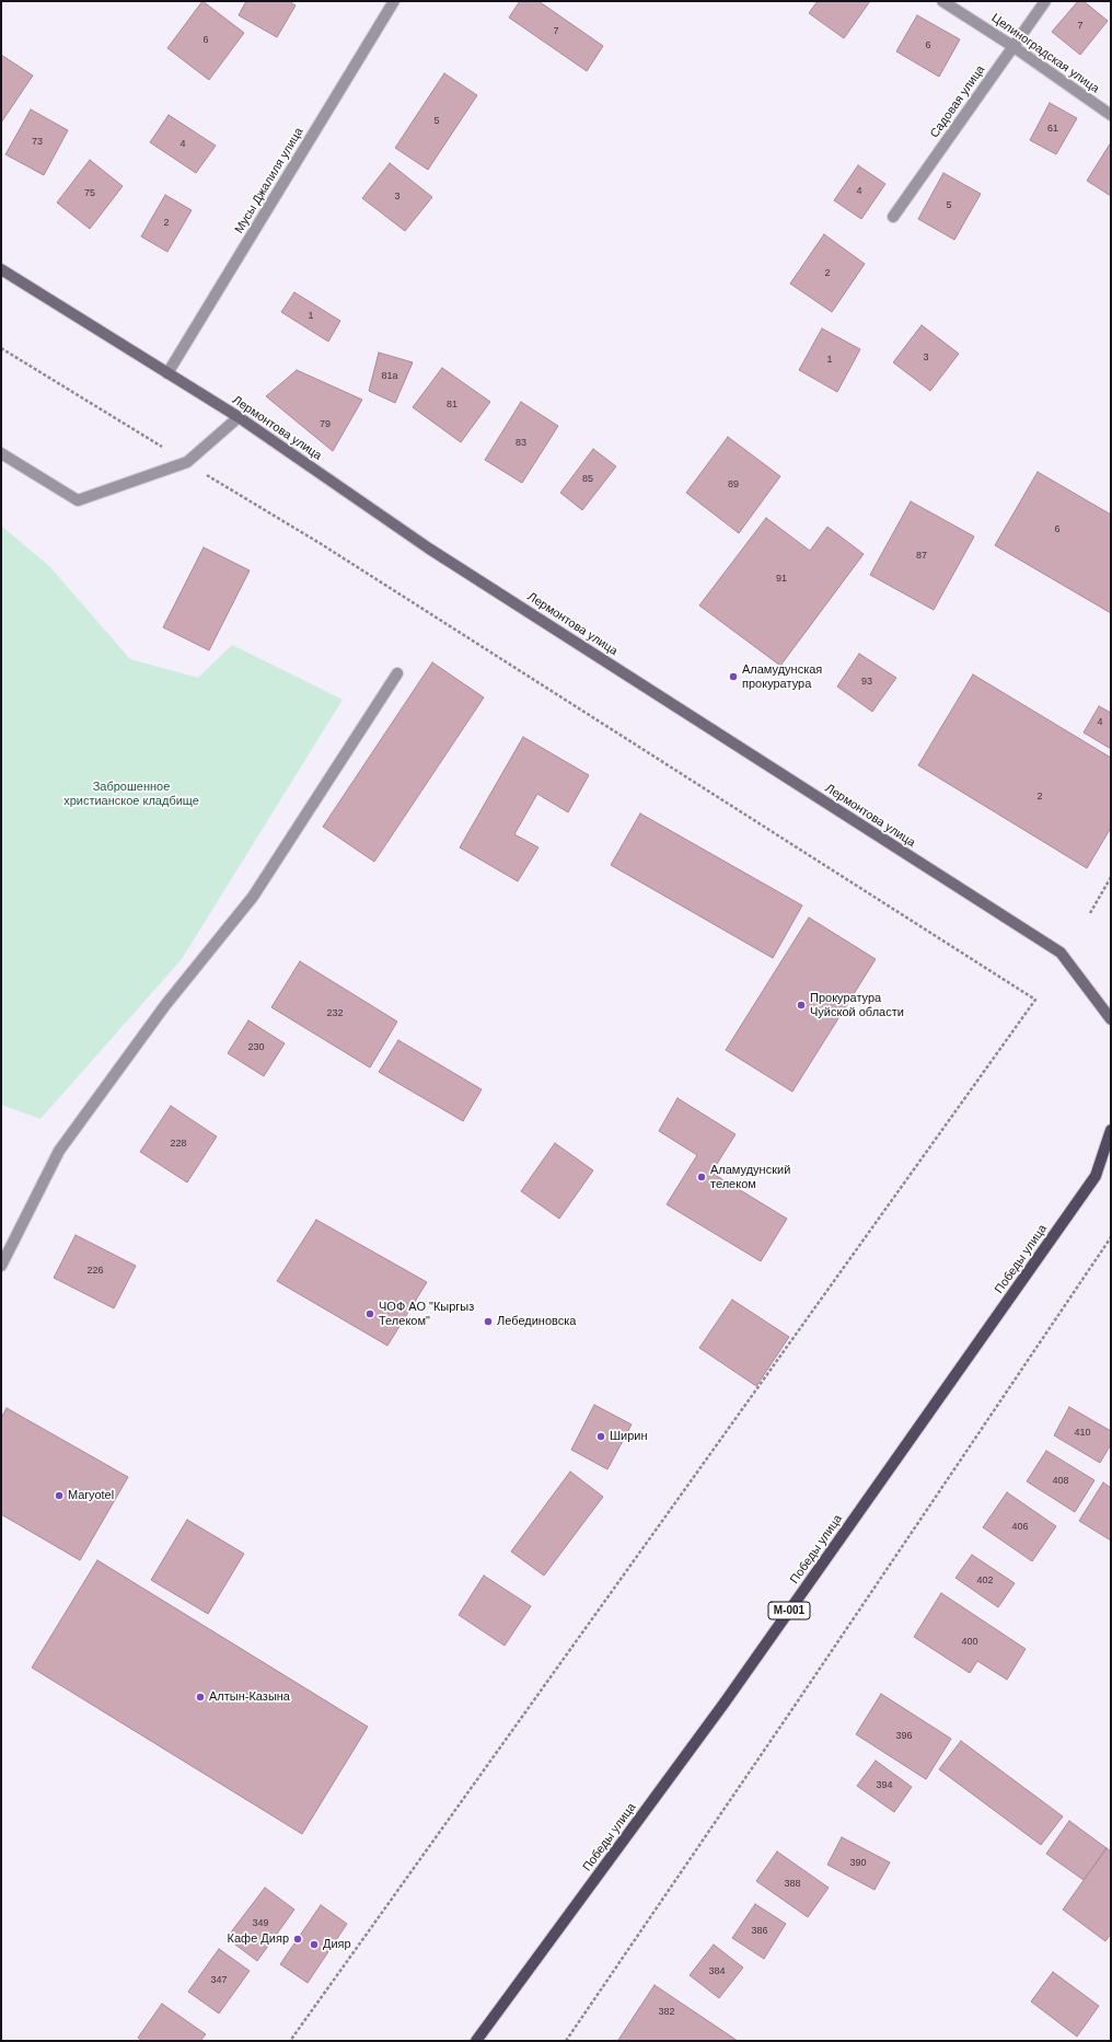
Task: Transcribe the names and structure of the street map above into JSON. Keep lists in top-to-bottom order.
{
  "streets": {
    "main road": ["Лермонтова улица", "Победы улица", "М-001"],
    "street": ["Целиноградская улица", "Садовая улица", "Мусы Джалиля улица"]
  },
  "crossings": [
    ["Целиноградская улица", "Садовая улица"],
    ["Мусы Джалиля улица", "Лермонтова улица"]
  ],
  "parks": ["Заброшенное христианское кладбище"],
  "places": [
    "Аламудунская прокуратура",
    "Прокуратура Чуйской области",
    "Аламудунский телеком",
    "ЧОФ АО \"Кыргыз Телеком\"",
    "Лебединовска",
    "Ширин",
    "Maryotel",
    "Алтын-Казына",
    "Кафе Дияр",
    "Дияр"
  ],
  "house_numbers": [
    "7",
    "7",
    "6",
    "6",
    "5",
    "61",
    "73",
    "4",
    "4",
    "75",
    "3",
    "5",
    "2",
    "2",
    "1",
    "3",
    "1",
    "81а",
    "81",
    "79",
    "83",
    "85",
    "89",
    "6",
    "87",
    "91",
    "93",
    "4",
    "2",
    "232",
    "230",
    "228",
    "226",
    "410",
    "408",
    "406",
    "402",
    "400",
    "396",
    "394",
    "390",
    "388",
    "349",
    "386",
    "384",
    "347",
    "382"
  ]
}
